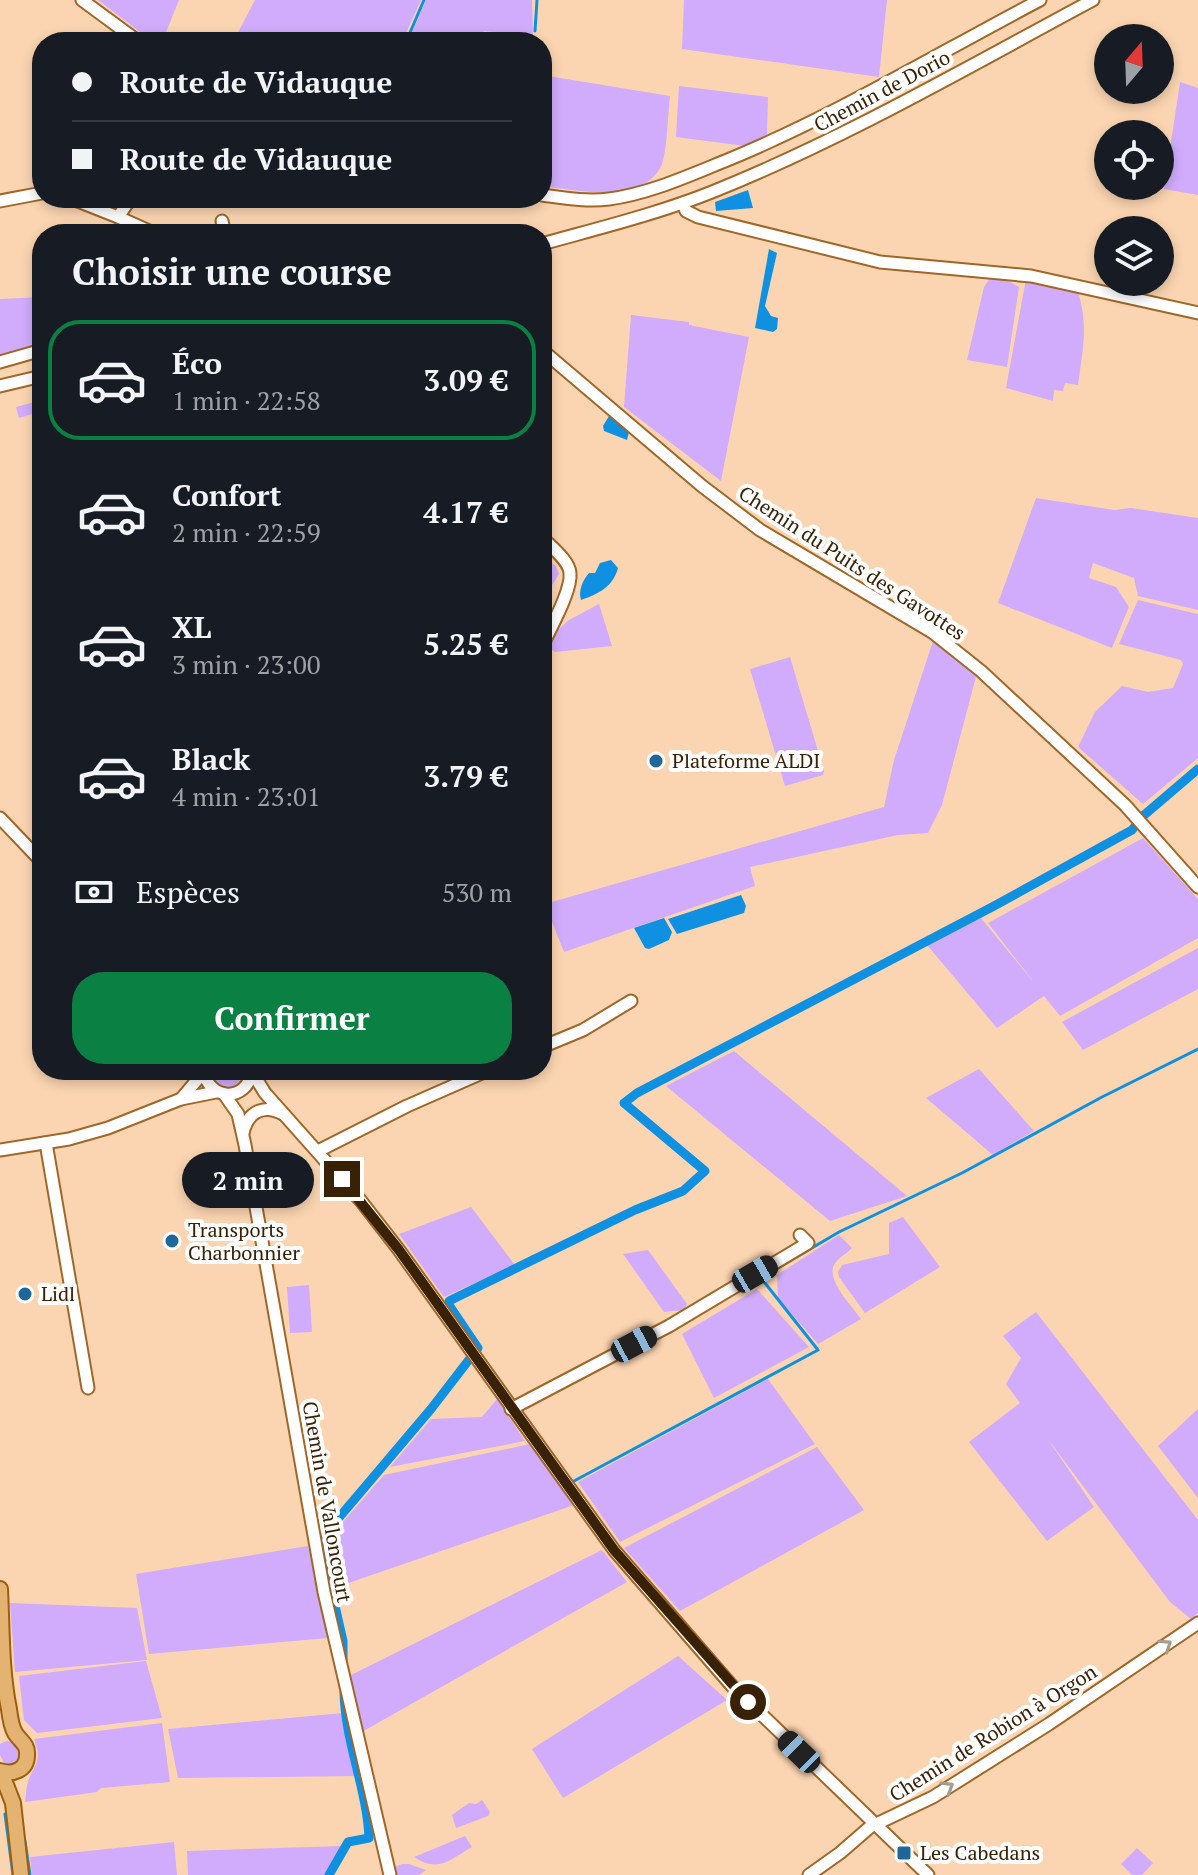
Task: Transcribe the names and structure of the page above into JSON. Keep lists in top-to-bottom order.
{
  "streets": {
    "street": [
      "Chemin de Dorio",
      "Chemin du Puits des Gavottes",
      "Chemin de Valloncourt",
      "Chemin de Robion à Orgon"
    ]
  },
  "one_way": ["Chemin de Robion à Orgon"],
  "places": {
    "other": ["Plateforme ALDI", "Transports Charbonnier", "Lidl"],
    "transit": ["Les Cabedans"]
  },
  "north": "top",
  "page": {
    "banner": ["Route de Vidauque", "Route de Vidauque"],
    "heading": "Choisir une course",
    "list": [
      {
        "name": "Éco",
        "note": "1 min · 22:58",
        "value": "3.09 €"
      },
      {
        "name": "Confort",
        "note": "2 min · 22:59",
        "value": "4.17 €"
      },
      {
        "name": "XL",
        "note": "3 min · 23:00",
        "value": "5.25 €"
      },
      {
        "name": "Black",
        "note": "4 min · 23:01",
        "value": "3.79 €"
      }
    ],
    "pay": ["Espèces", "530 m"],
    "buttons": "Confirmer",
    "bubble": "2 min"
  }
}
